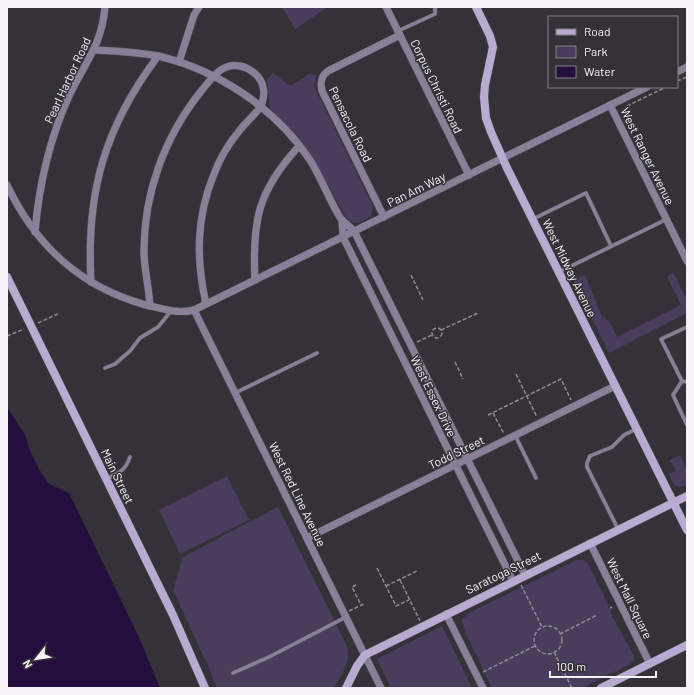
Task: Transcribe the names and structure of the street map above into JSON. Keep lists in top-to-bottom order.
{
  "streets": {
    "street": [
      "Pearl Harbor Road",
      "Corpus Christi Road",
      "Pensacola Road",
      "West Ranger Avenue",
      "Pan Am Way",
      "West Midway Avenue",
      "West Essex Drive",
      "Todd Street",
      "Main Street",
      "West Red Line Avenue",
      "Saratoga Street",
      "West Mall Square"
    ]
  },
  "crossings": [
    ["Pearl Harbor Road", "West Essex Drive"],
    ["Corpus Christi Road", "Pensacola Road"],
    ["Corpus Christi Road", "Pan Am Way"],
    ["Pensacola Road", "Pan Am Way"],
    ["West Ranger Avenue", "Pan Am Way"],
    ["Pan Am Way", "West Midway Avenue"],
    ["Pan Am Way", "West Essex Drive"],
    ["Pan Am Way", "West Red Line Avenue"],
    ["West Midway Avenue", "Todd Street"],
    ["West Midway Avenue", "Saratoga Street"],
    ["West Essex Drive", "Todd Street"],
    ["West Essex Drive", "Saratoga Street"],
    ["Todd Street", "West Red Line Avenue"],
    ["West Red Line Avenue", "Saratoga Street"],
    ["Saratoga Street", "West Mall Square"]
  ],
  "legend": ["Road", "Park", "Water"],
  "scale_bar": "100 m",
  "north": "bottom left"
}
